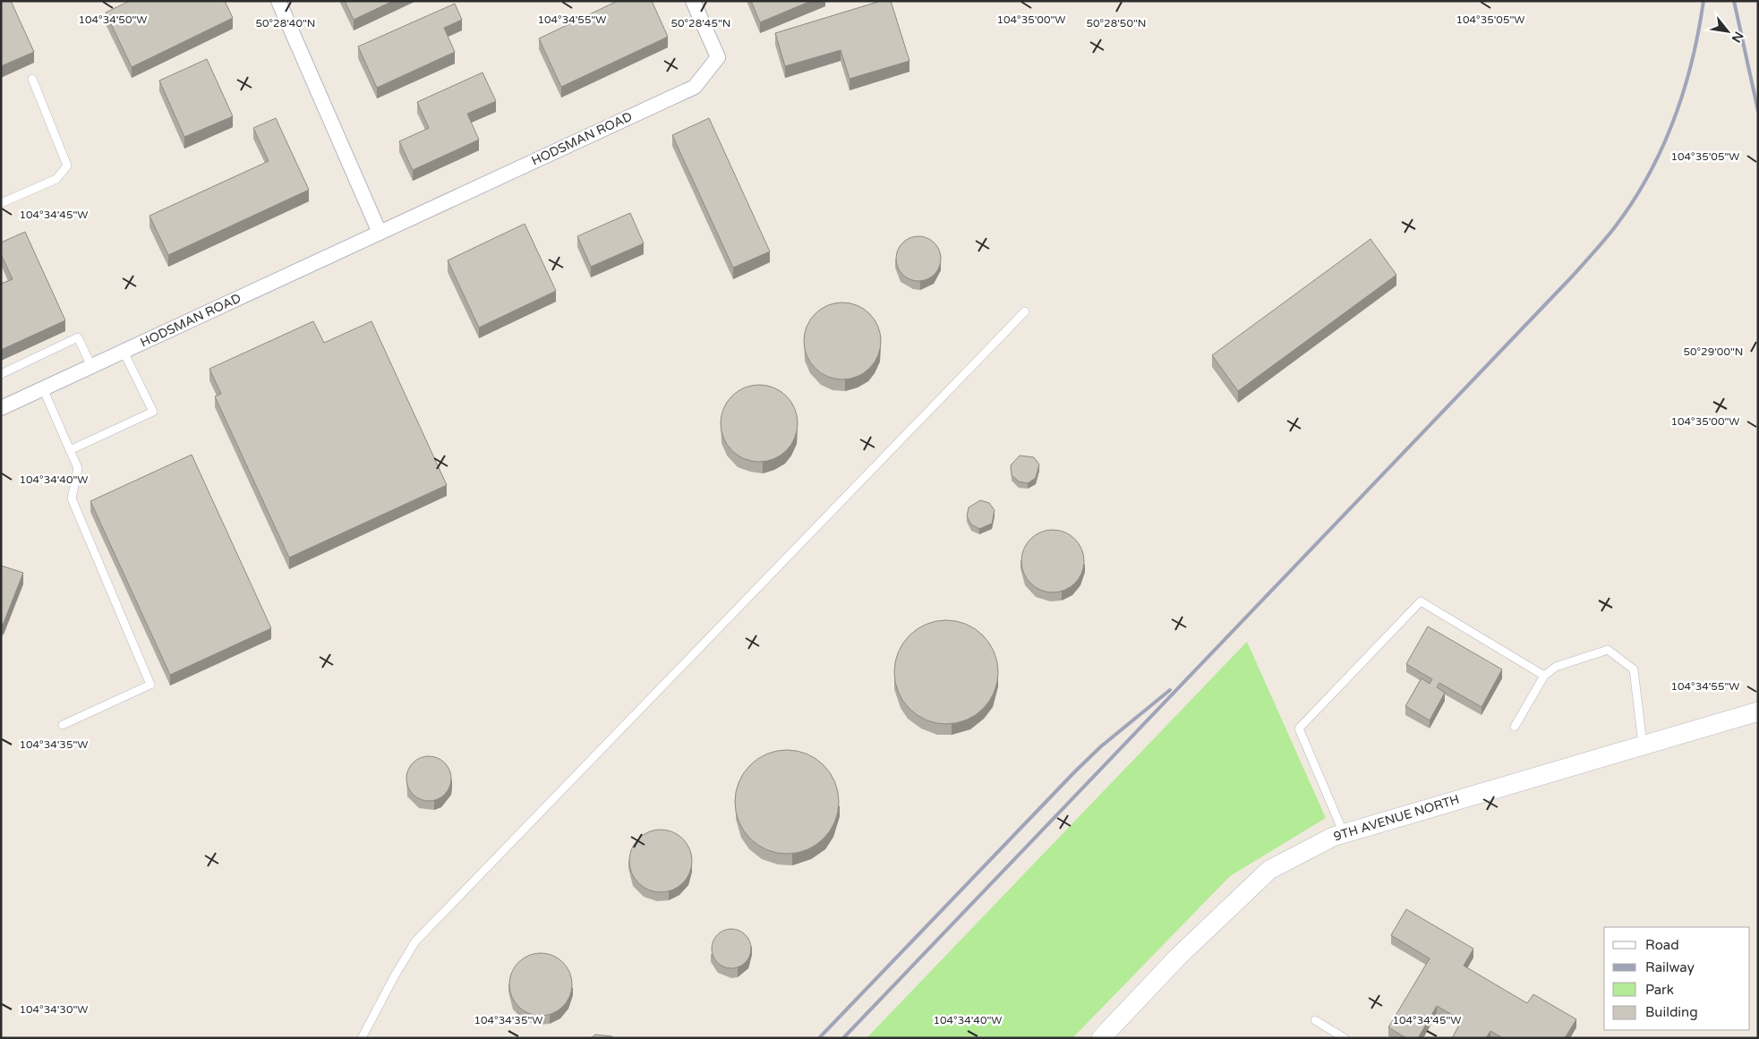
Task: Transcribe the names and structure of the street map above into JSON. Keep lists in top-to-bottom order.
{
  "streets": {
    "street": ["HODSMAN ROAD", "9TH AVENUE NORTH"]
  },
  "legend": [
    "Road",
    "Railway",
    "Park",
    "Building"
  ],
  "north": "bottom right",
  "coordinates": [
    "104°34'50\"W",
    "104°34'55\"W",
    "104°35'00\"W",
    "104°35'05\"W",
    "50°28'40\"N",
    "50°28'45\"N",
    "50°28'50\"N",
    "104°34'45\"W",
    "50°29'00\"N",
    "104°34'40\"W",
    "104°34'35\"W",
    "104°34'30\"W"
  ]
}
